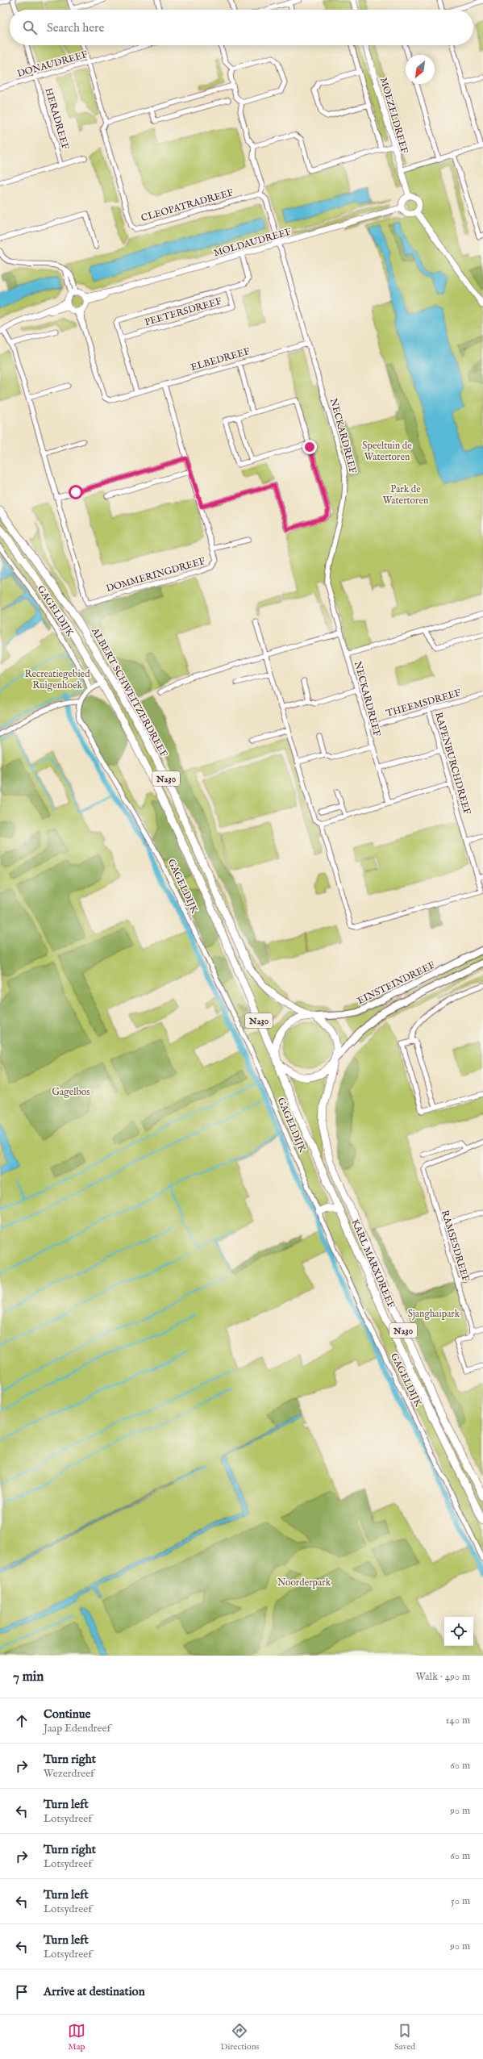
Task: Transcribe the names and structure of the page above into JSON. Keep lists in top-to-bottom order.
{
  "streets": {
    "highway": ["ALBERT SCHWEITZERDREEF", "N230", "KARL MARXDREEF"],
    "main road": ["EINSTEINDREEF"],
    "street": [
      "DONAUDREEF",
      "MOEZELDREEF",
      "HERADREEF",
      "CLEOPATRADREEF",
      "MOLDAUDREEF",
      "PEETERSDREEF",
      "ELBEDREEF",
      "NECKARDREEF",
      "DOMMERINGDREEF",
      "GAGELDIJK",
      "THEEMSDREEF",
      "RAPENBURCHDREEF",
      "RAMSESDREEF"
    ]
  },
  "crossings": [
    ["DONAUDREEF", "HERADREEF"],
    ["MOEZELDREEF", "MOLDAUDREEF"],
    ["CLEOPATRADREEF", "NECKARDREEF"],
    ["MOLDAUDREEF", "PEETERSDREEF"],
    ["MOLDAUDREEF", "NECKARDREEF"],
    ["PEETERSDREEF", "ELBEDREEF"],
    ["ELBEDREEF", "NECKARDREEF"],
    ["NECKARDREEF", "THEEMSDREEF"],
    ["ALBERT SCHWEITZERDREEF", "N230"],
    ["ALBERT SCHWEITZERDREEF", "EINSTEINDREEF"],
    ["ALBERT SCHWEITZERDREEF", "KARL MARXDREEF"],
    ["THEEMSDREEF", "RAPENBURCHDREEF"],
    ["N230", "EINSTEINDREEF"],
    ["N230", "KARL MARXDREEF"],
    ["EINSTEINDREEF", "KARL MARXDREEF"]
  ],
  "parks": [
    "Speeltuin de Watertoren",
    "Park de Watertoren",
    "Recreatiegebied Ruigenhoek",
    "Gagelbos",
    "Sjanghaipark",
    "Noorderpark"
  ],
  "north": "bottom left",
  "page": {
    "search": "Search here",
    "heading": ["7 min", "Walk · 490 m"],
    "list": [
      ["Continue", "Jaap Edendreef", "140 m"],
      ["Turn right", "Wezerdreef", "60 m"],
      ["Turn left", "Lotsydreef", "90 m"],
      ["Turn right", "Lotsydreef", "60 m"],
      ["Turn left", "Lotsydreef", "50 m"],
      ["Turn left", "Lotsydreef", "90 m"],
      "Arrive at destination"
    ],
    "nav": ["Map", "Directions", "Saved"]
  }
}
